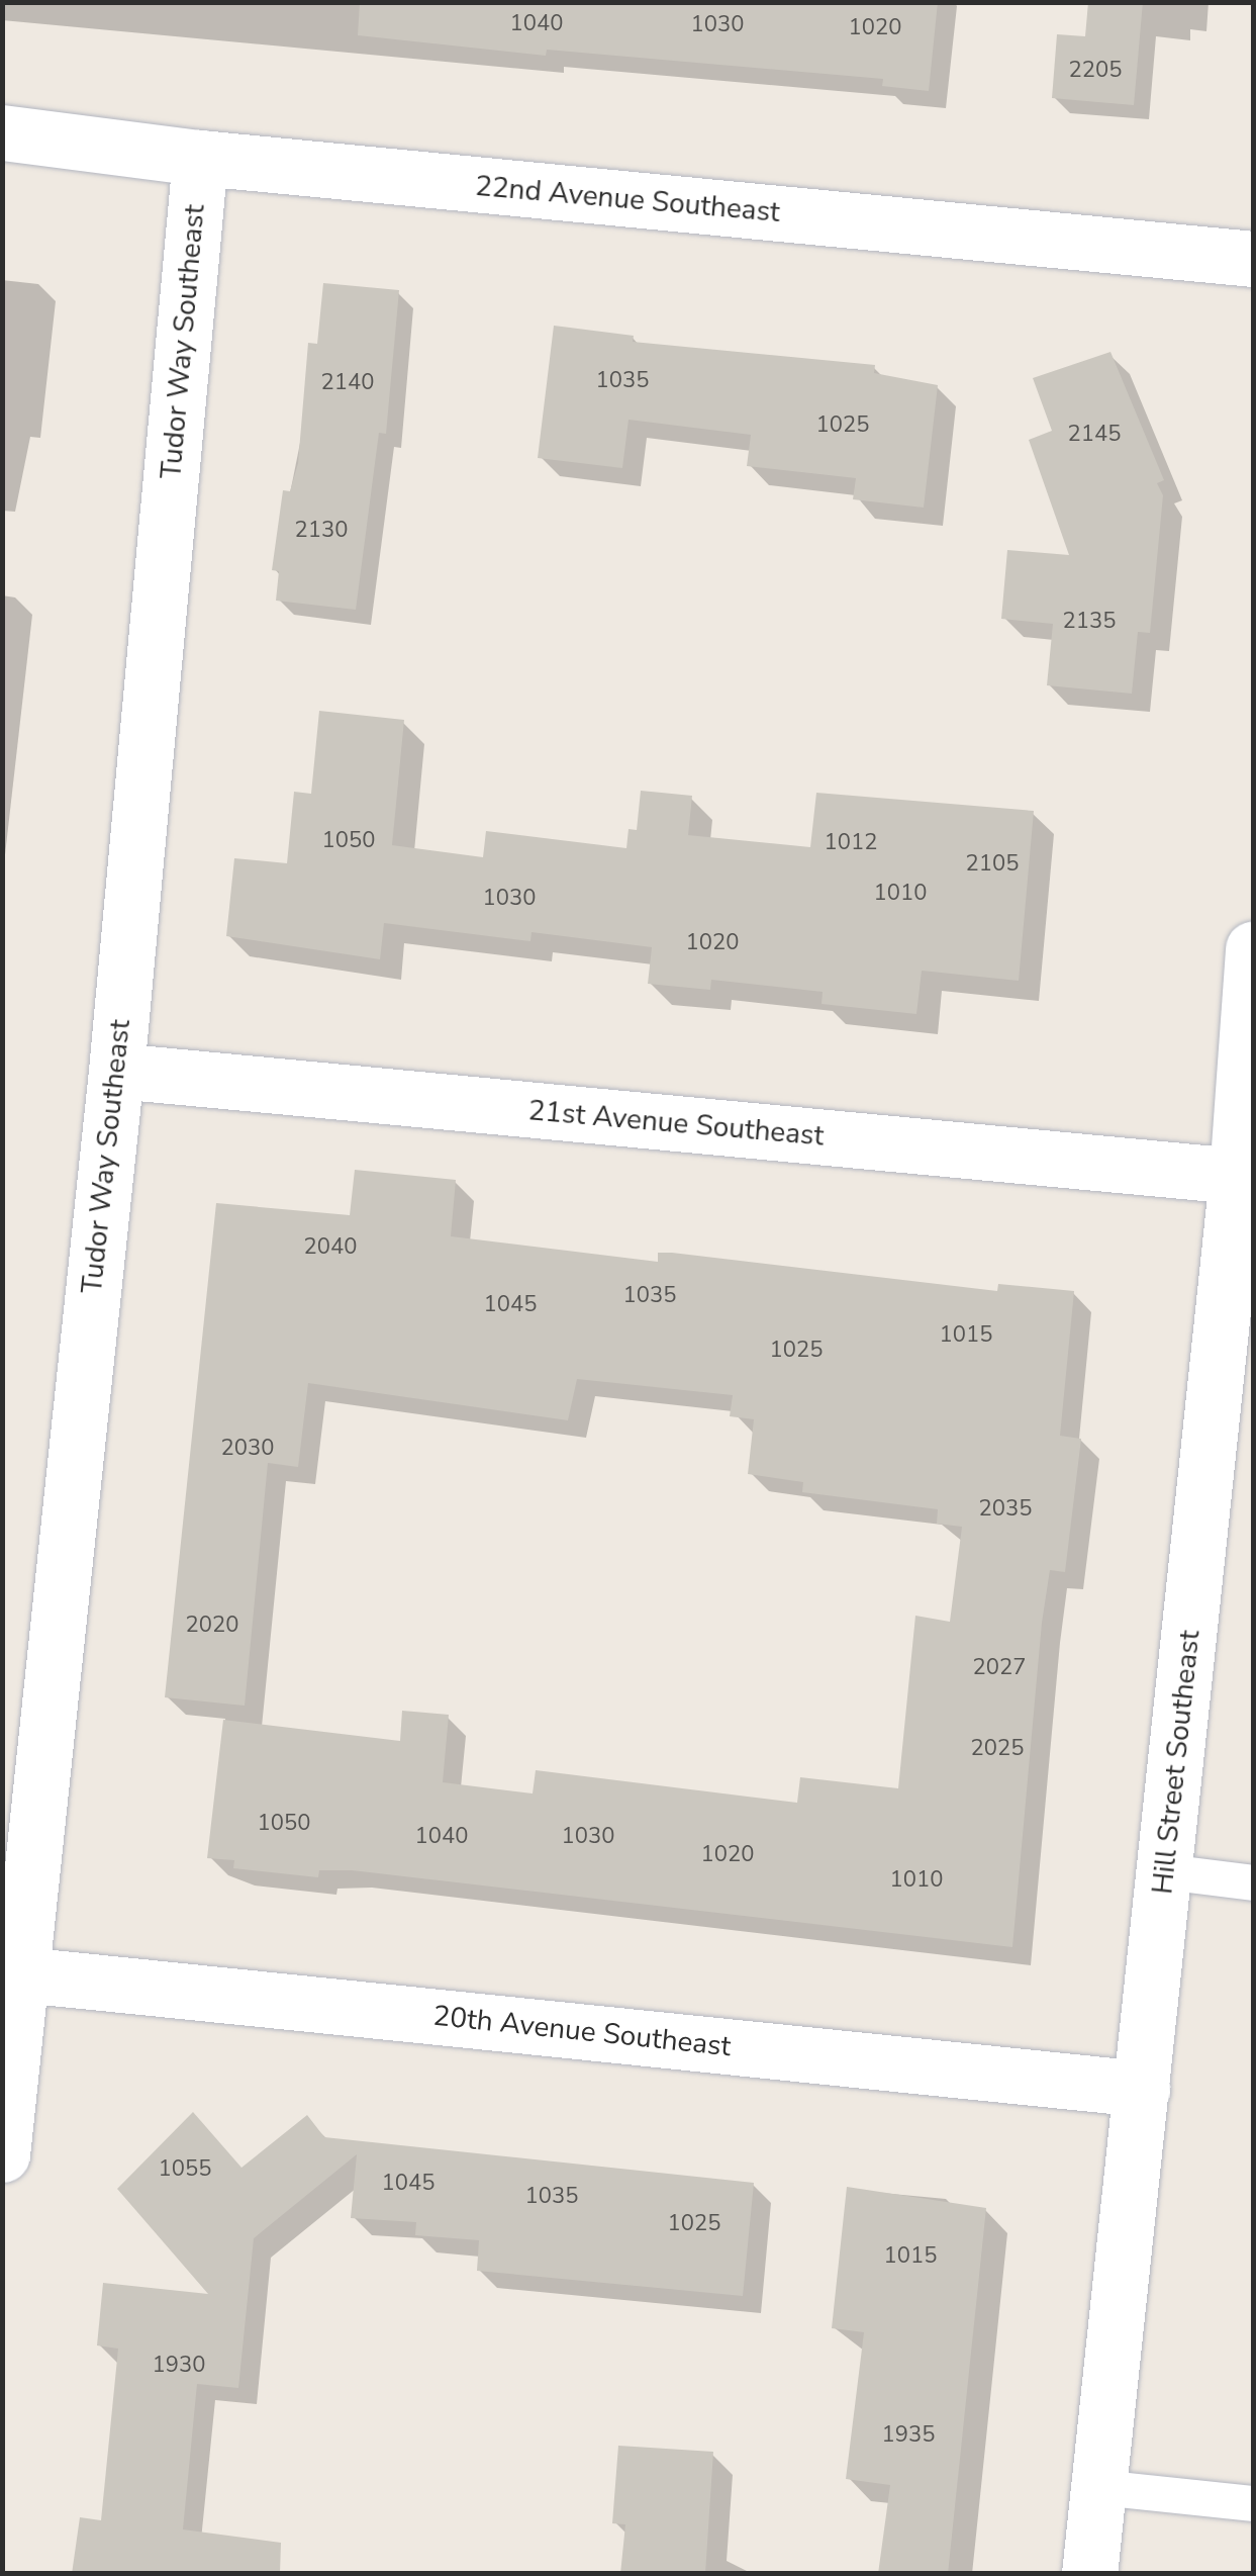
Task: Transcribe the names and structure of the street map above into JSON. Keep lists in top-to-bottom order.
{
  "streets": {
    "street": [
      "22nd Avenue Southeast",
      "Tudor Way Southeast",
      "21st Avenue Southeast",
      "Hill Street Southeast",
      "20th Avenue Southeast"
    ]
  },
  "crossings": [
    ["22nd Avenue Southeast", "Tudor Way Southeast"],
    ["Tudor Way Southeast", "21st Avenue Southeast"],
    ["Tudor Way Southeast", "20th Avenue Southeast"],
    ["21st Avenue Southeast", "Hill Street Southeast"],
    ["Hill Street Southeast", "20th Avenue Southeast"]
  ],
  "house_numbers": [
    "1040",
    "1030",
    "1020",
    "2205",
    "1035",
    "2140",
    "1025",
    "2145",
    "2130",
    "2135",
    "1050",
    "1012",
    "2105",
    "1010",
    "1030",
    "1020",
    "2040",
    "1035",
    "1045",
    "1015",
    "1025",
    "2030",
    "2035",
    "2020",
    "2027",
    "2025",
    "1050",
    "1040",
    "1030",
    "1020",
    "1010",
    "1055",
    "1045",
    "1035",
    "1025",
    "1015",
    "1930",
    "1935"
  ]
}
